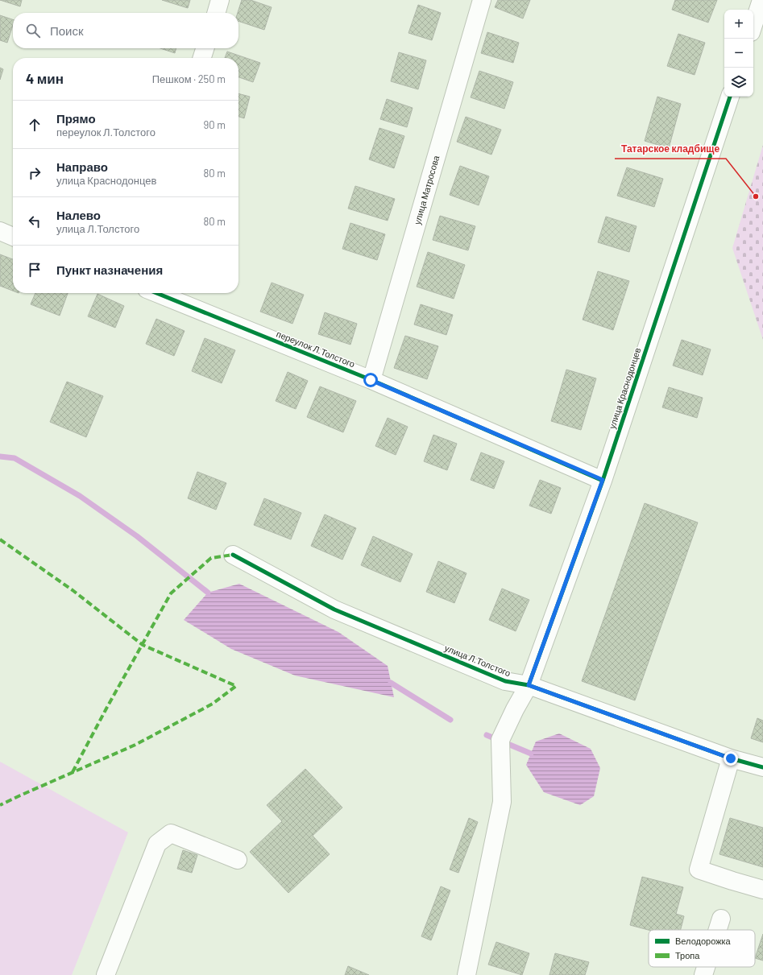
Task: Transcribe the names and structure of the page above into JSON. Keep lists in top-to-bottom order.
{
  "streets": {
    "street": [
      "улица Матросова",
      "переулок Л.Толстого",
      "улица Краснодонцев",
      "улица Л.Толстого"
    ]
  },
  "crossings": [
    ["улица Матросова", "переулок Л.Толстого"],
    ["переулок Л.Толстого", "улица Краснодонцев"],
    ["улица Краснодонцев", "улица Л.Толстого"]
  ],
  "places": ["Татарское кладбище"],
  "legend": ["Велодорожка", "Тропа"],
  "page": {
    "map_buttons": ["+", "−"],
    "search": "Поиск",
    "heading": ["4 мин", "Пешком · 250 m"],
    "list": [
      ["Прямо", "переулок Л.Толстого", "90 m"],
      ["Направо", "улица Краснодонцев", "80 m"],
      ["Налево", "улица Л.Толстого", "80 m"],
      "Пункт назначения"
    ]
  }
}
